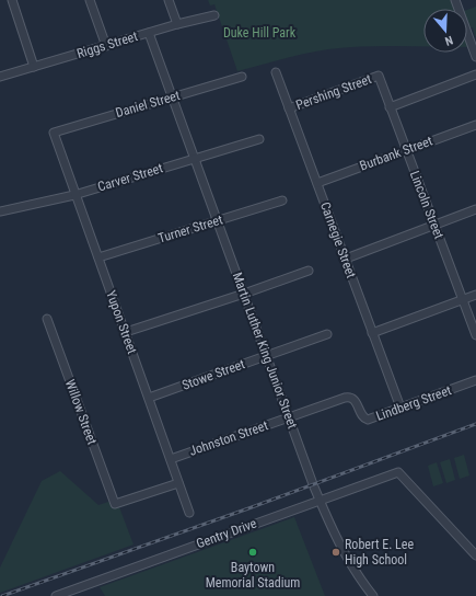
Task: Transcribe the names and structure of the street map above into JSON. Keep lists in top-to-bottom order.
{
  "streets": {
    "street": [
      "Riggs Street",
      "Pershing Street",
      "Daniel Street",
      "Burbank Street",
      "Carver Street",
      "Lincoln Street",
      "Turner Street",
      "Carnegie Street",
      "Yupon Street",
      "Martin Luther King Junior Street",
      "Stowe Street",
      "Lindberg Street",
      "Willow Street",
      "Johnston Street",
      "Gentry Drive"
    ]
  },
  "crossings": [
    ["Riggs Street", "Martin Luther King Junior Street"],
    ["Pershing Street", "Lincoln Street"],
    ["Pershing Street", "Carnegie Street"],
    ["Daniel Street", "Yupon Street"],
    ["Daniel Street", "Martin Luther King Junior Street"],
    ["Burbank Street", "Lincoln Street"],
    ["Burbank Street", "Carnegie Street"],
    ["Carver Street", "Yupon Street"],
    ["Carver Street", "Martin Luther King Junior Street"],
    ["Turner Street", "Yupon Street"],
    ["Turner Street", "Martin Luther King Junior Street"],
    ["Carnegie Street", "Lindberg Street"],
    ["Yupon Street", "Stowe Street"],
    ["Yupon Street", "Willow Street"],
    ["Yupon Street", "Johnston Street"],
    ["Martin Luther King Junior Street", "Stowe Street"],
    ["Martin Luther King Junior Street", "Johnston Street"],
    ["Martin Luther King Junior Street", "Gentry Drive"],
    ["Lindberg Street", "Johnston Street"]
  ],
  "parks": ["Duke Hill Park"],
  "places": ["Baytown Memorial Stadium", "Robert E. Lee High School"],
  "north": "bottom"
}
